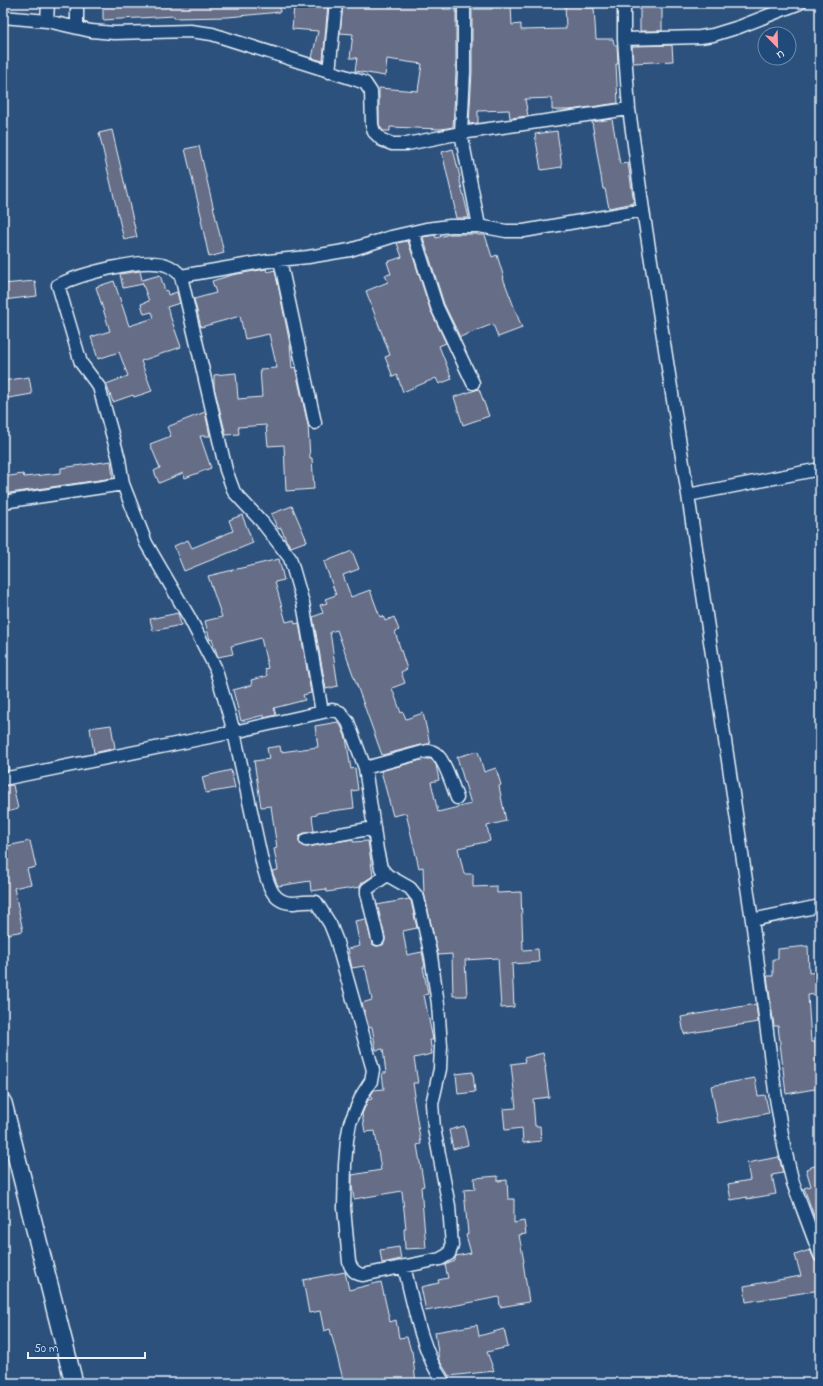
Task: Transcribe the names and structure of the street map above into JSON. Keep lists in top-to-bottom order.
{
  "scale_bar": "50 m",
  "north": "bottom right"
}
